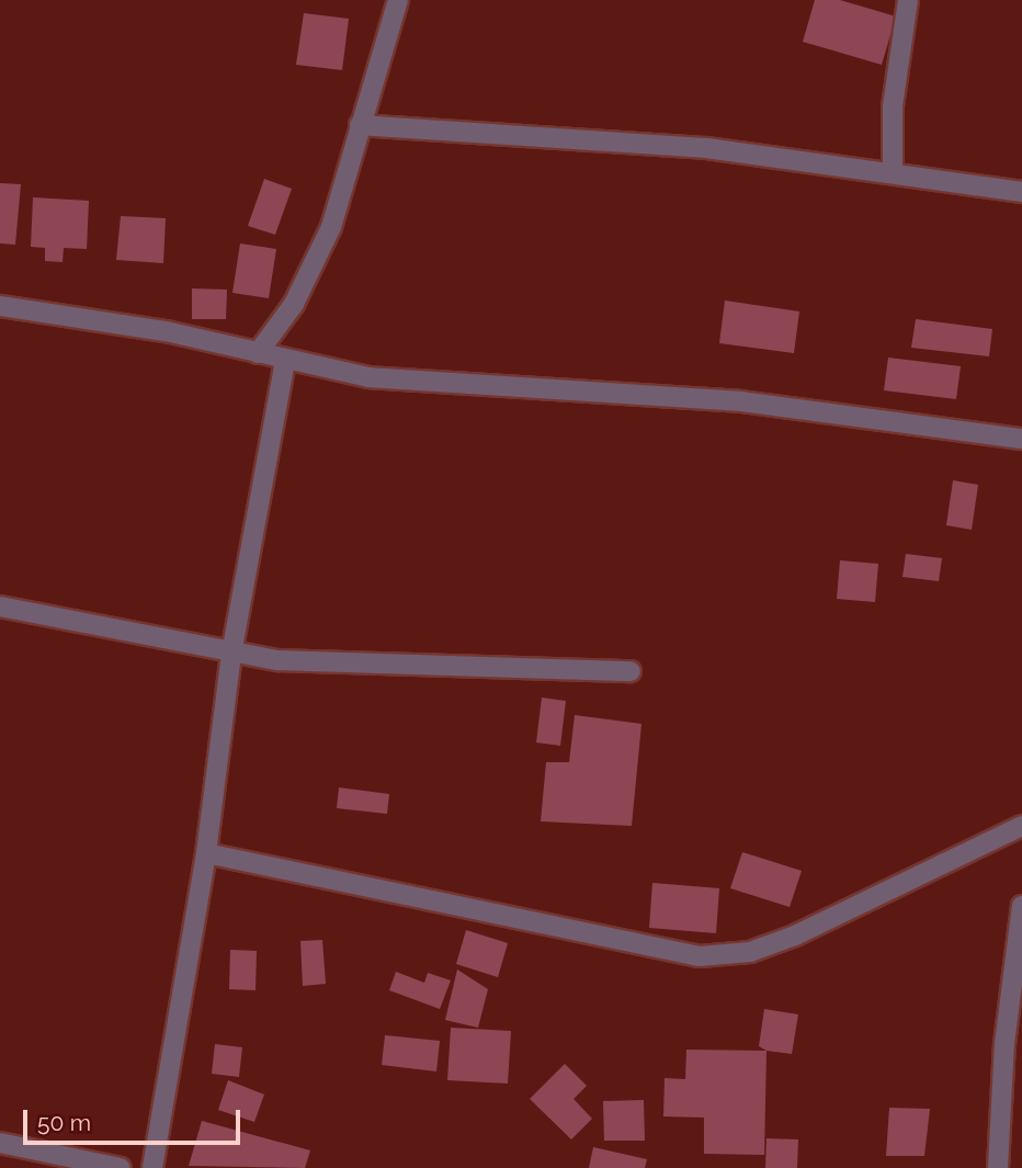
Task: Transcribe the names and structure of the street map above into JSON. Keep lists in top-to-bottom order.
{
  "scale_bar": "50 m"
}
